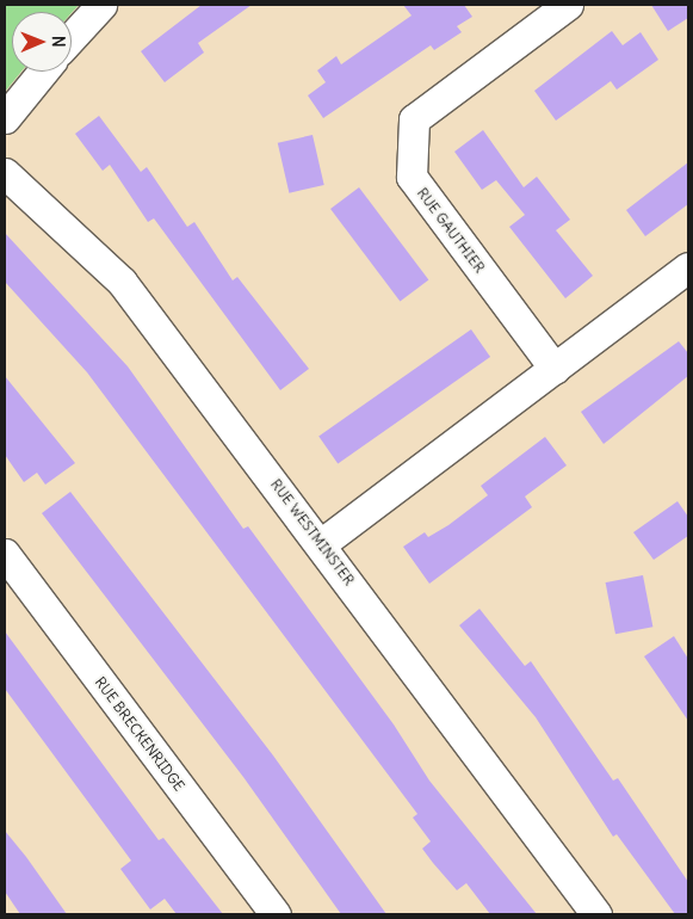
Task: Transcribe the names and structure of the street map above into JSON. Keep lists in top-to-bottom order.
{
  "streets": {
    "street": ["RUE GAUTHIER", "RUE WESTMINSTER", "RUE BRECKENRIDGE"]
  },
  "north": "right"
}
